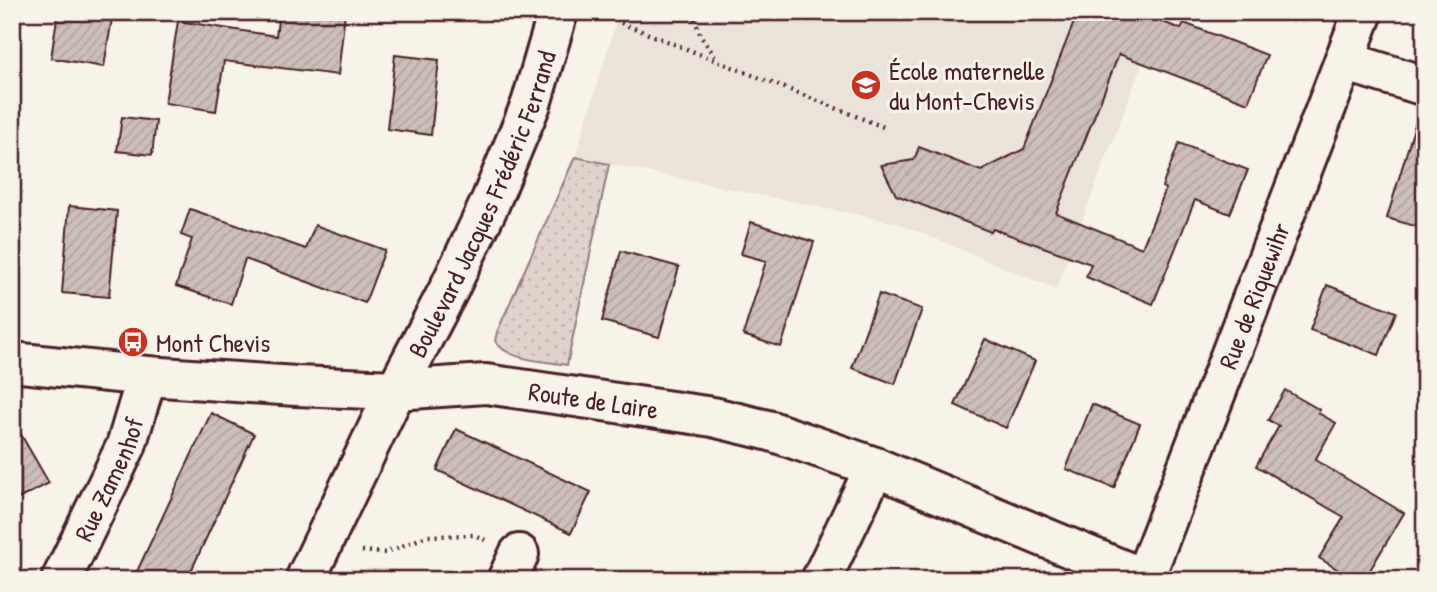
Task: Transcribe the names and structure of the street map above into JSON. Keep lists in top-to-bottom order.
{
  "streets": {
    "street": [
      "Boulevard Jacques Frédéric Ferrand",
      "Rue de Riquewihr",
      "Route de Laire",
      "Rue Zamenhof"
    ]
  },
  "crossings": [
    ["Boulevard Jacques Frédéric Ferrand", "Route de Laire"],
    ["Rue de Riquewihr", "Route de Laire"],
    ["Route de Laire", "Rue Zamenhof"]
  ],
  "places": {
    "school or university": ["École maternelle du Mont-Chevis"],
    "bus stop": ["Mont Chevis"]
  }
}
